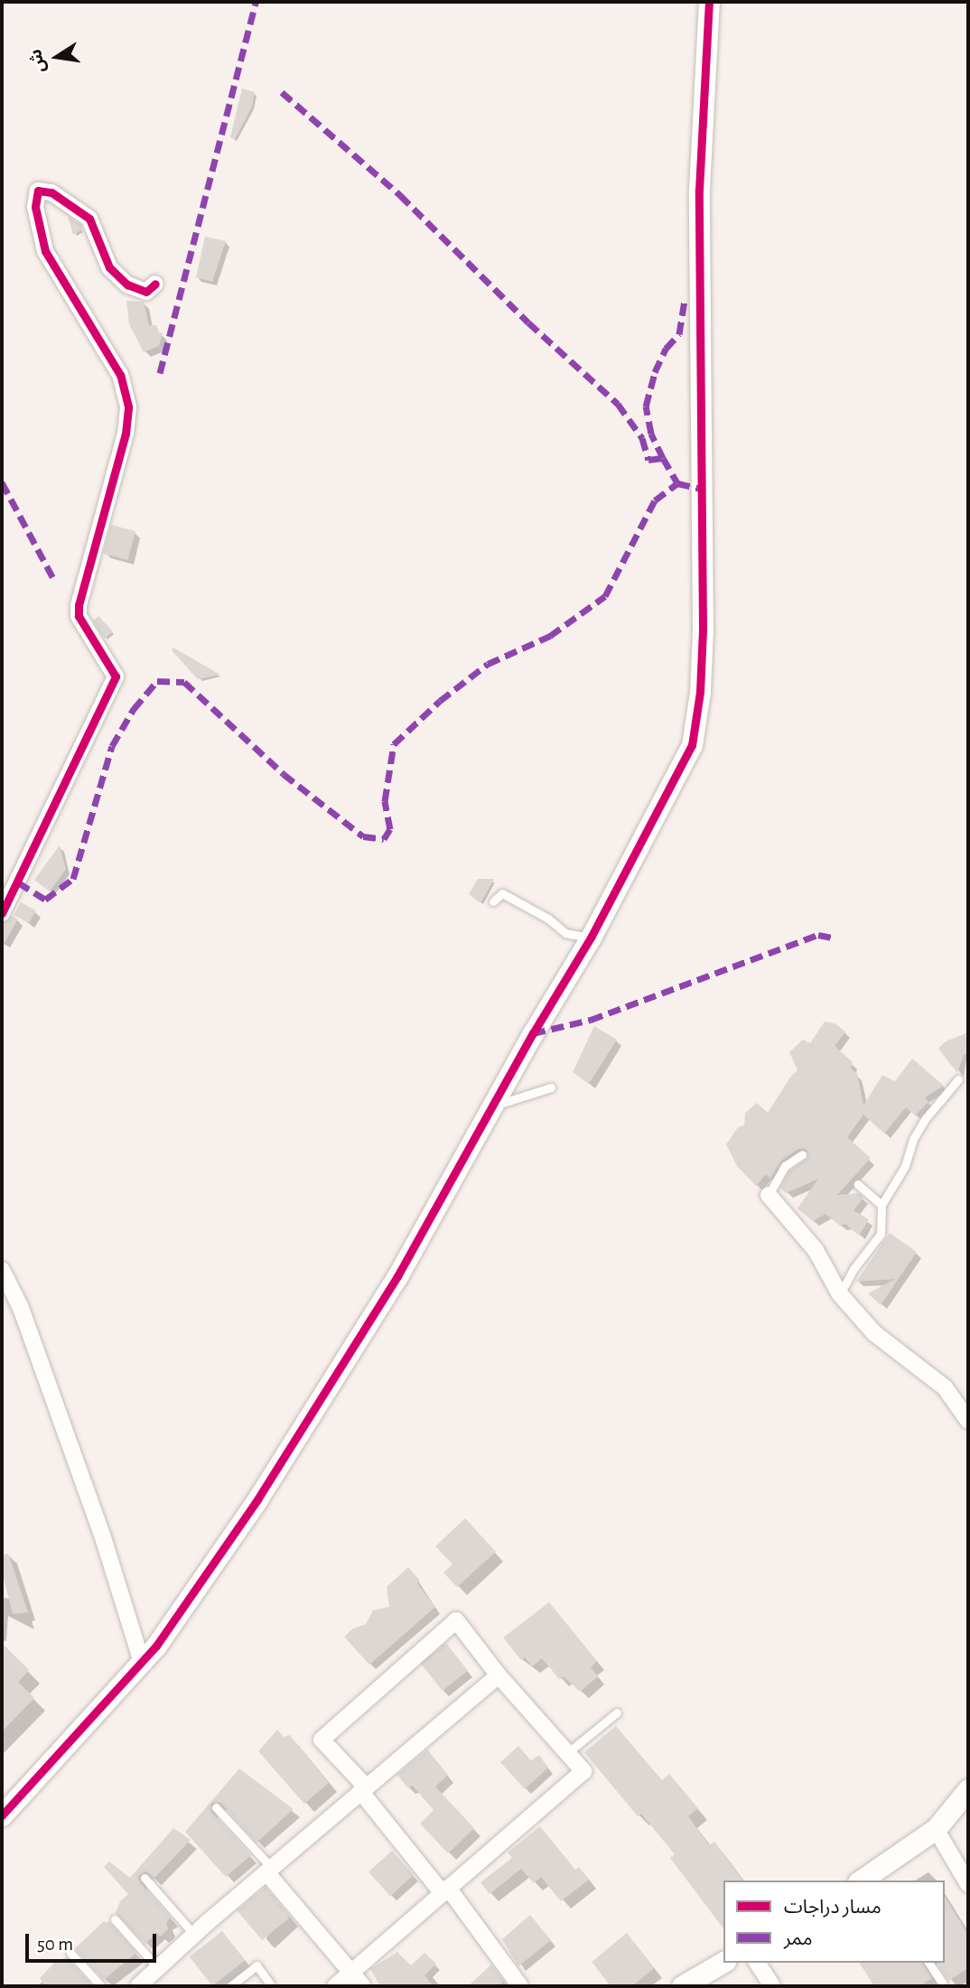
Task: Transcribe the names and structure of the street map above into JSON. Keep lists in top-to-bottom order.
{
  "legend": ["مسار دراجات", "ممر"],
  "scale_bar": "50 m",
  "north": "left"
}
